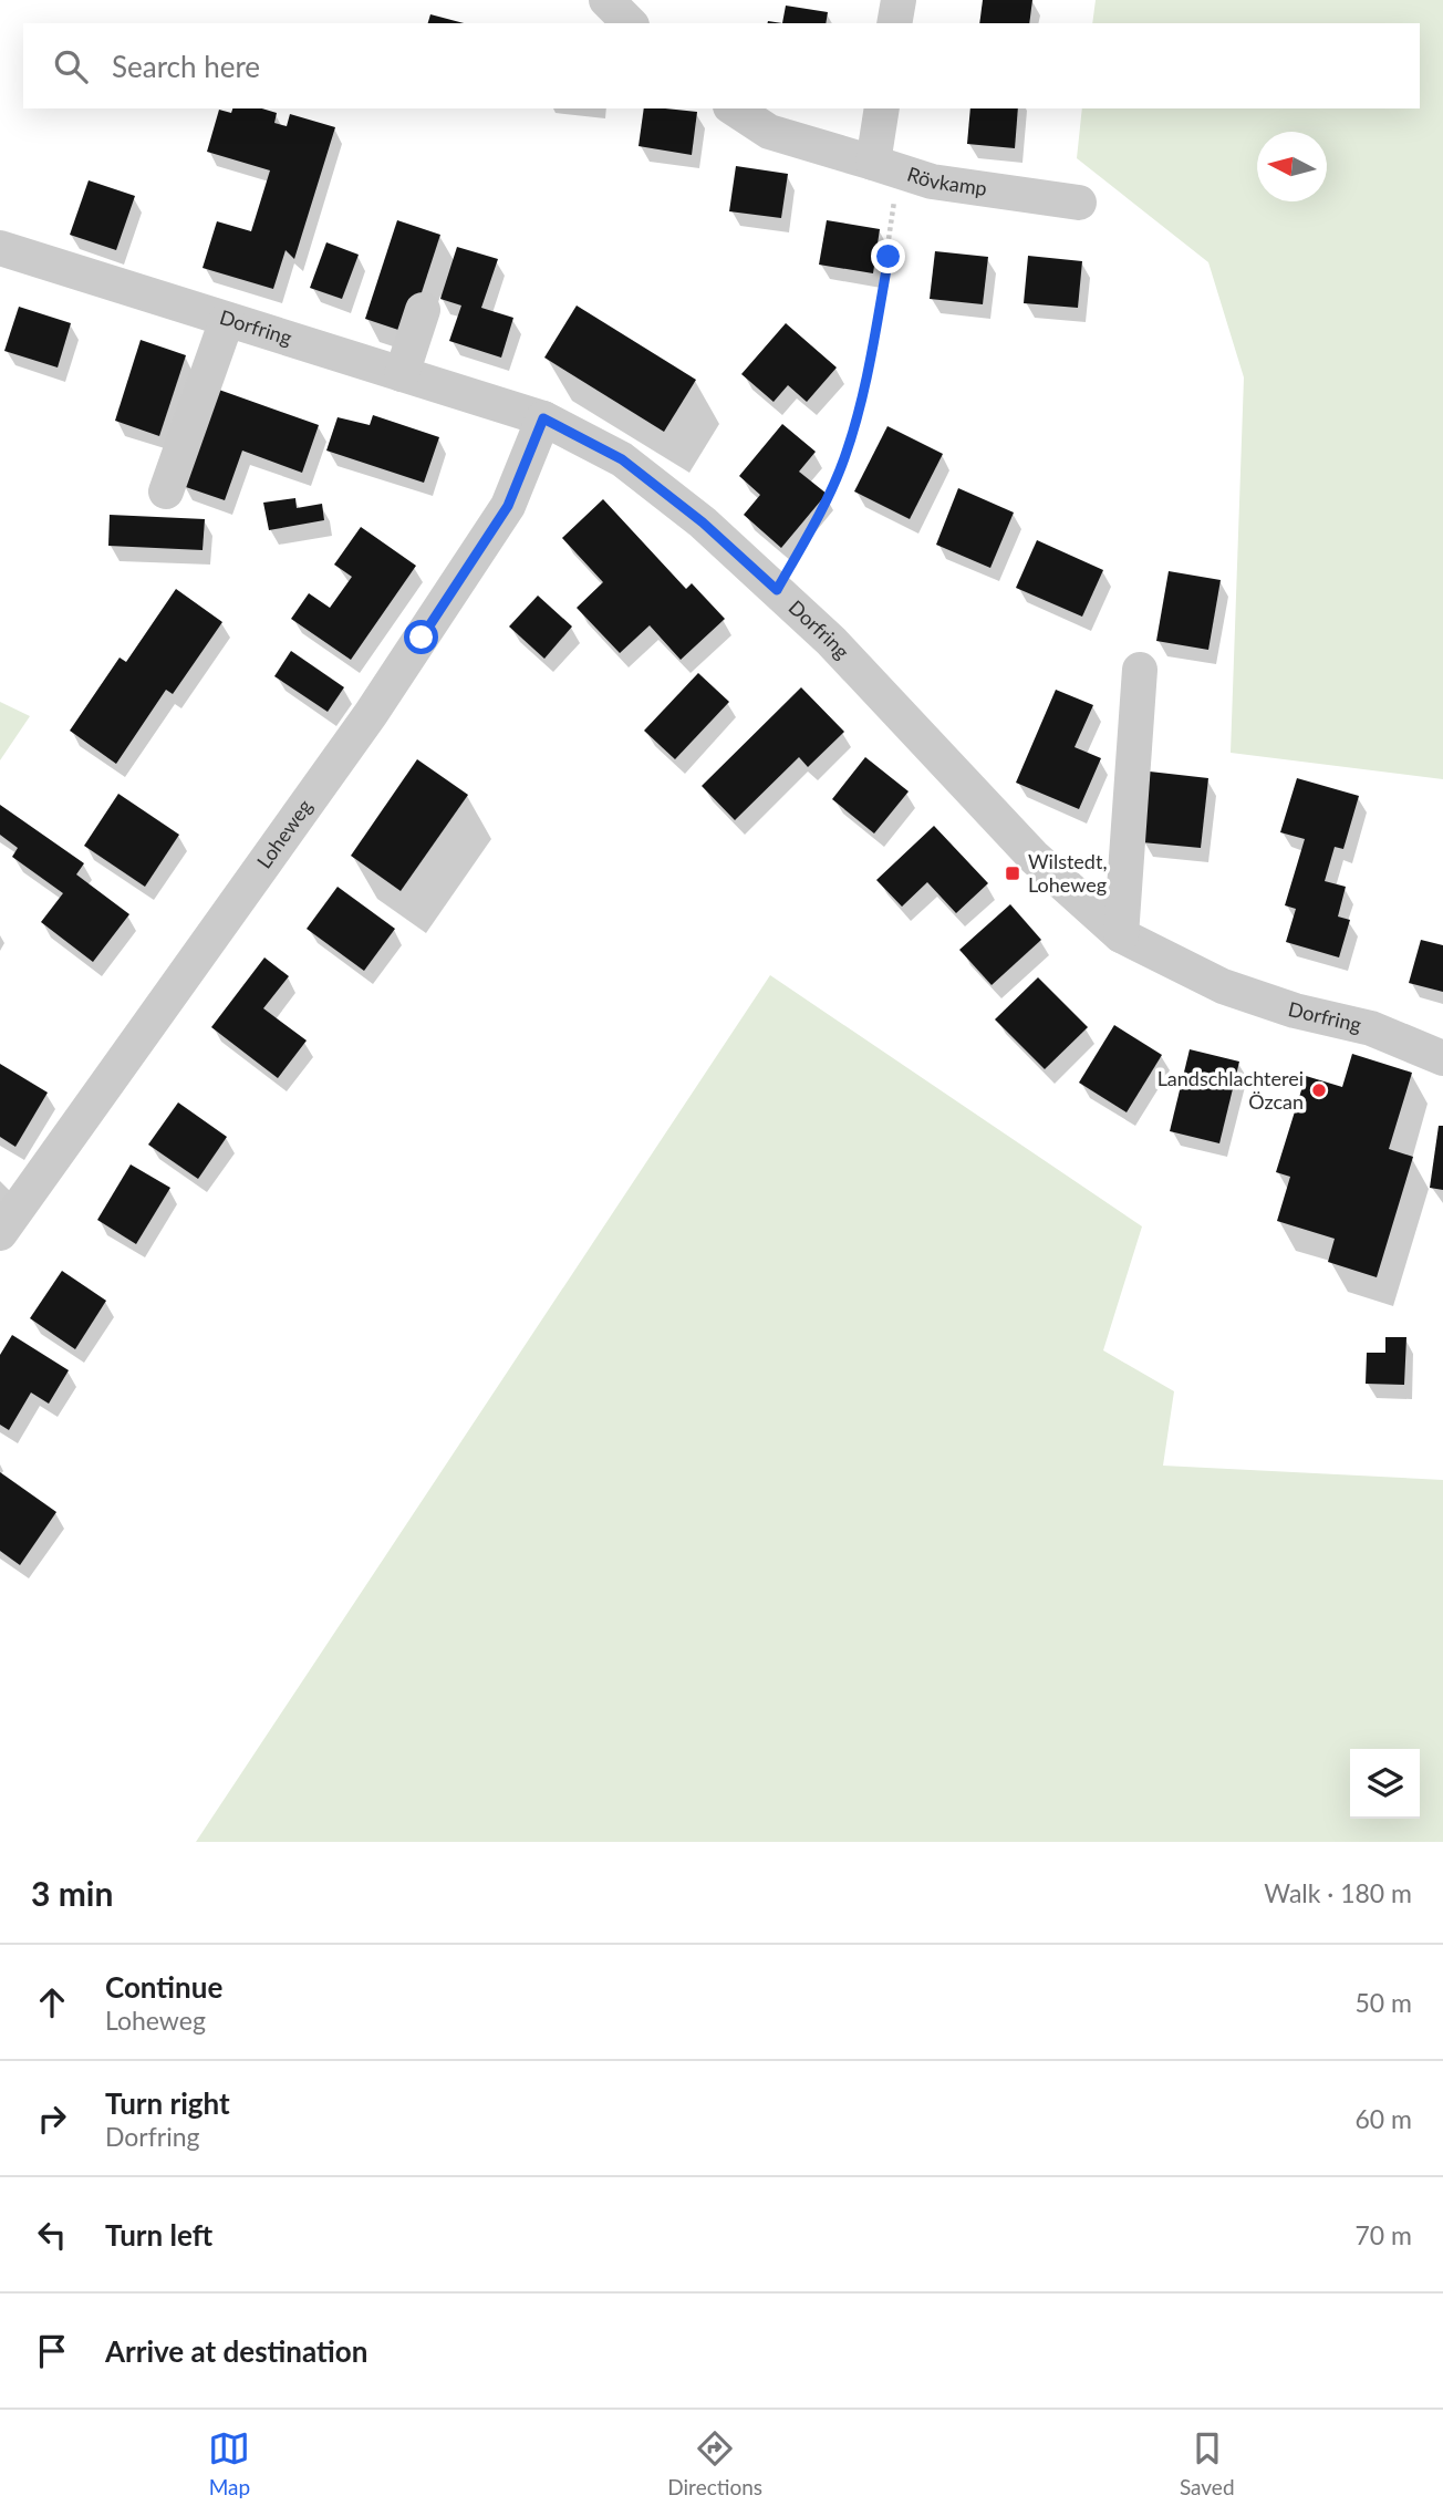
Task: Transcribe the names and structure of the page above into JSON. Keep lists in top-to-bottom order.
{
  "streets": {
    "street": ["Rövkamp", "Dorfring", "Loheweg"]
  },
  "crossings": [
    ["Dorfring", "Loheweg"]
  ],
  "places": {
    "transit": ["Wilstedt, Loheweg"],
    "other": ["Landschlachterei Özcan"]
  },
  "north": "left",
  "page": {
    "search": "Search here",
    "heading": ["3 min", "Walk · 180 m"],
    "list": [
      ["Continue", "Loheweg", "50 m"],
      ["Turn right", "Dorfring", "60 m"],
      ["Turn left", "70 m"],
      "Arrive at destination"
    ],
    "nav": ["Map", "Directions", "Saved"]
  }
}
